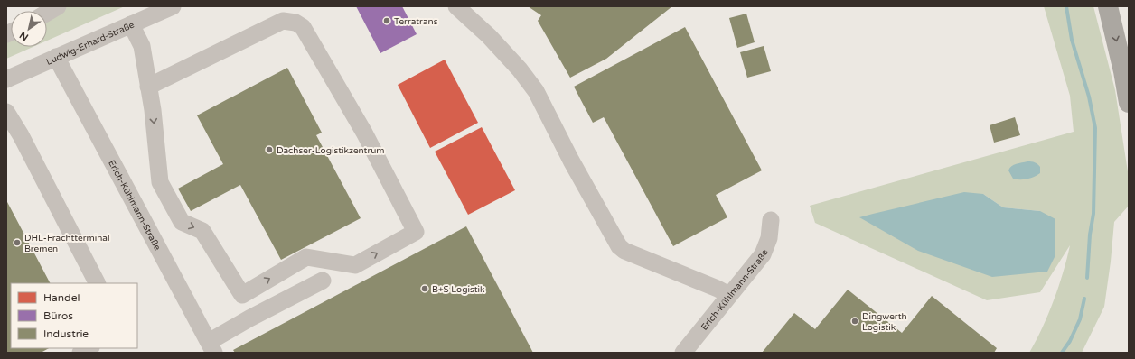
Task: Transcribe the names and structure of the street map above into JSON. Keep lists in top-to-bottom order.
{
  "streets": {
    "street": ["Ludwig-Erhard-Straße", "Erich-Kühlmann-Straße"]
  },
  "crossings": [
    ["Ludwig-Erhard-Straße", "Erich-Kühlmann-Straße"]
  ],
  "places": [
    "Terratrans",
    "Dachser-Logistikzentrum",
    "DHL-Frachtterminal Bremen",
    "B+S Logistik",
    "Dingwerth Logistik"
  ],
  "legend": ["Handel", "Büros", "Industrie"],
  "north": "bottom left"
}
